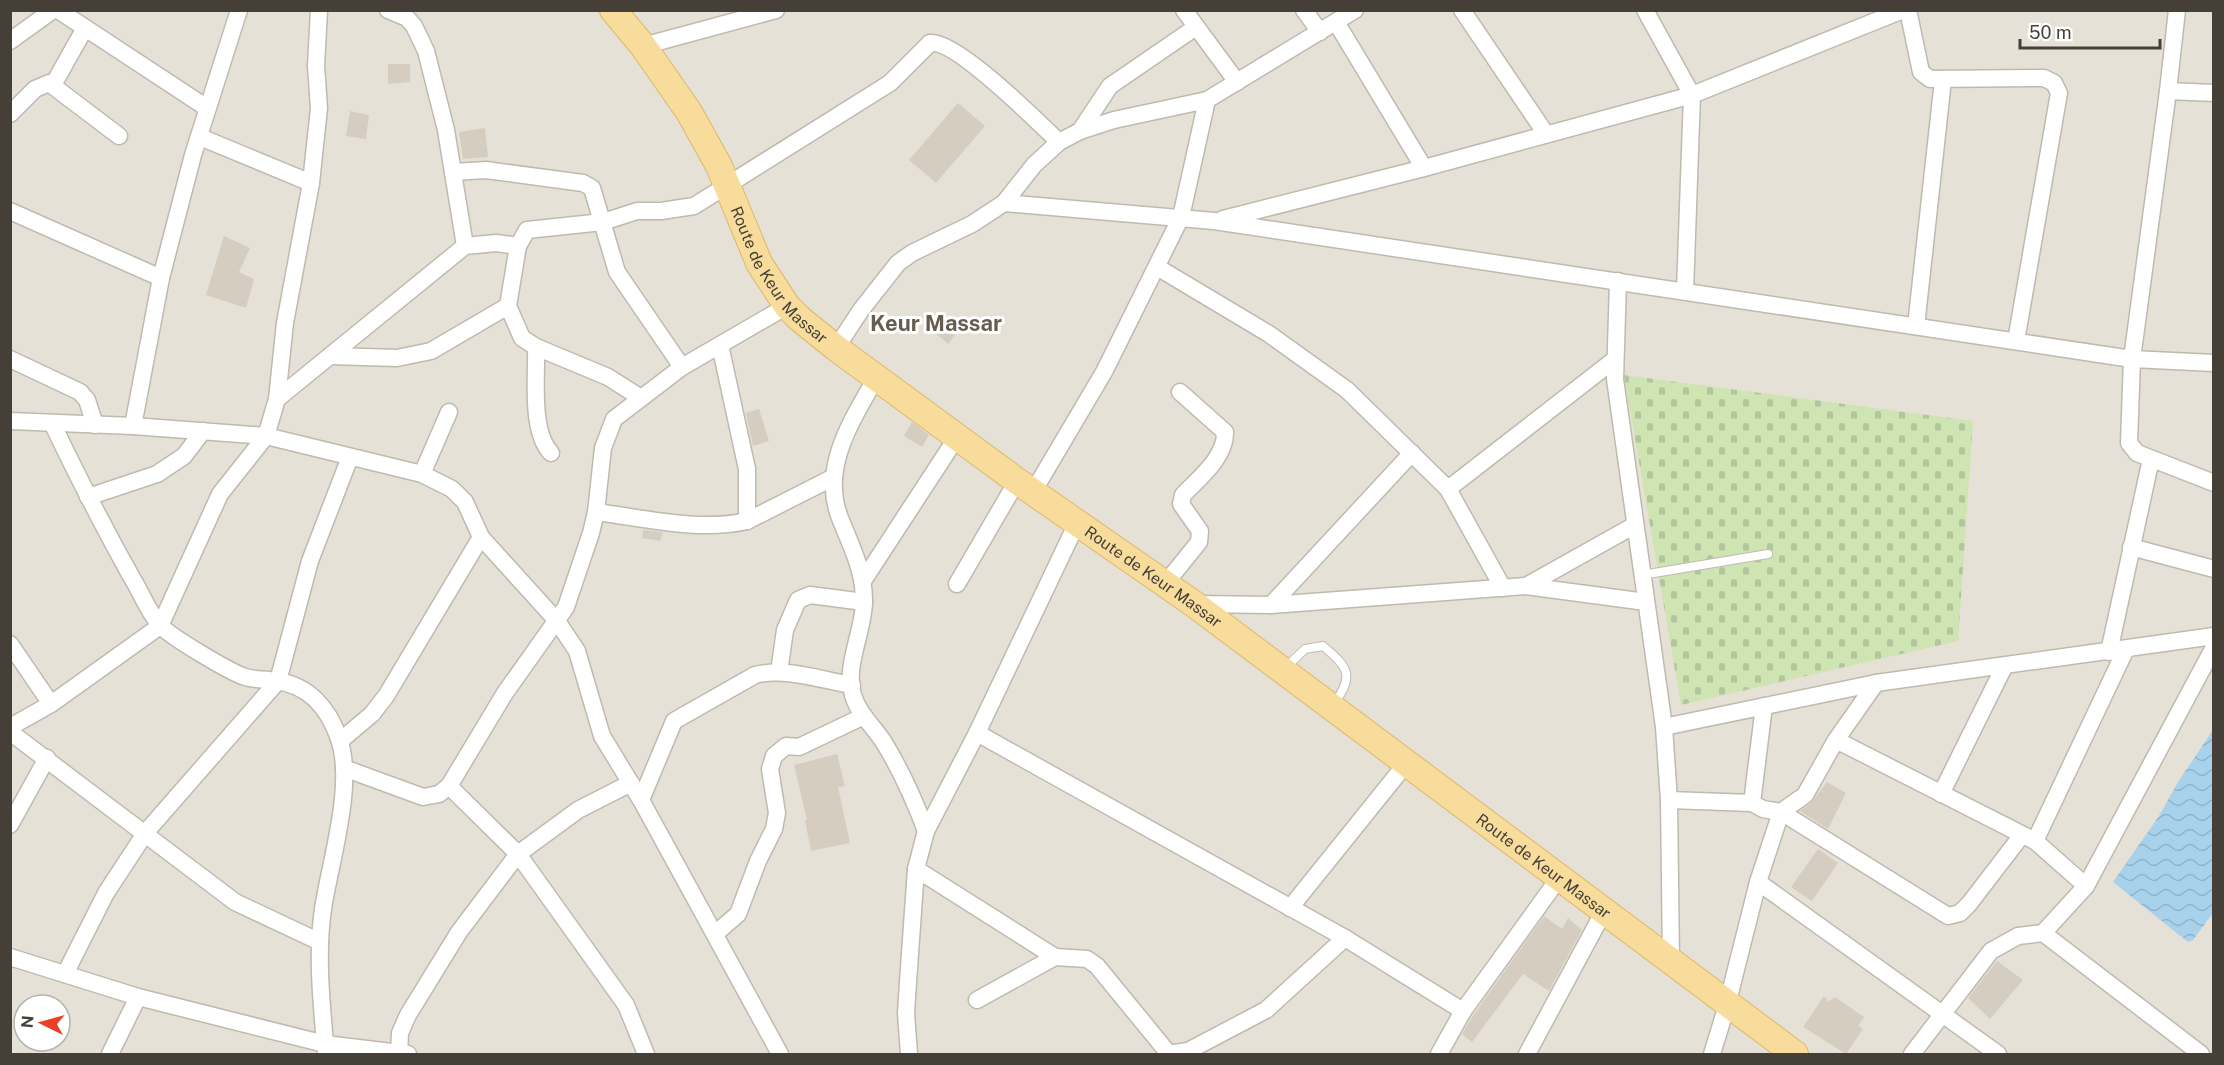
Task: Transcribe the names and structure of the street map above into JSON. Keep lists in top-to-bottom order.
{
  "streets": {
    "main road": ["Route de Keur Massar"]
  },
  "districts": ["Keur Massar"],
  "scale_bar": "50 m",
  "north": "left"
}
